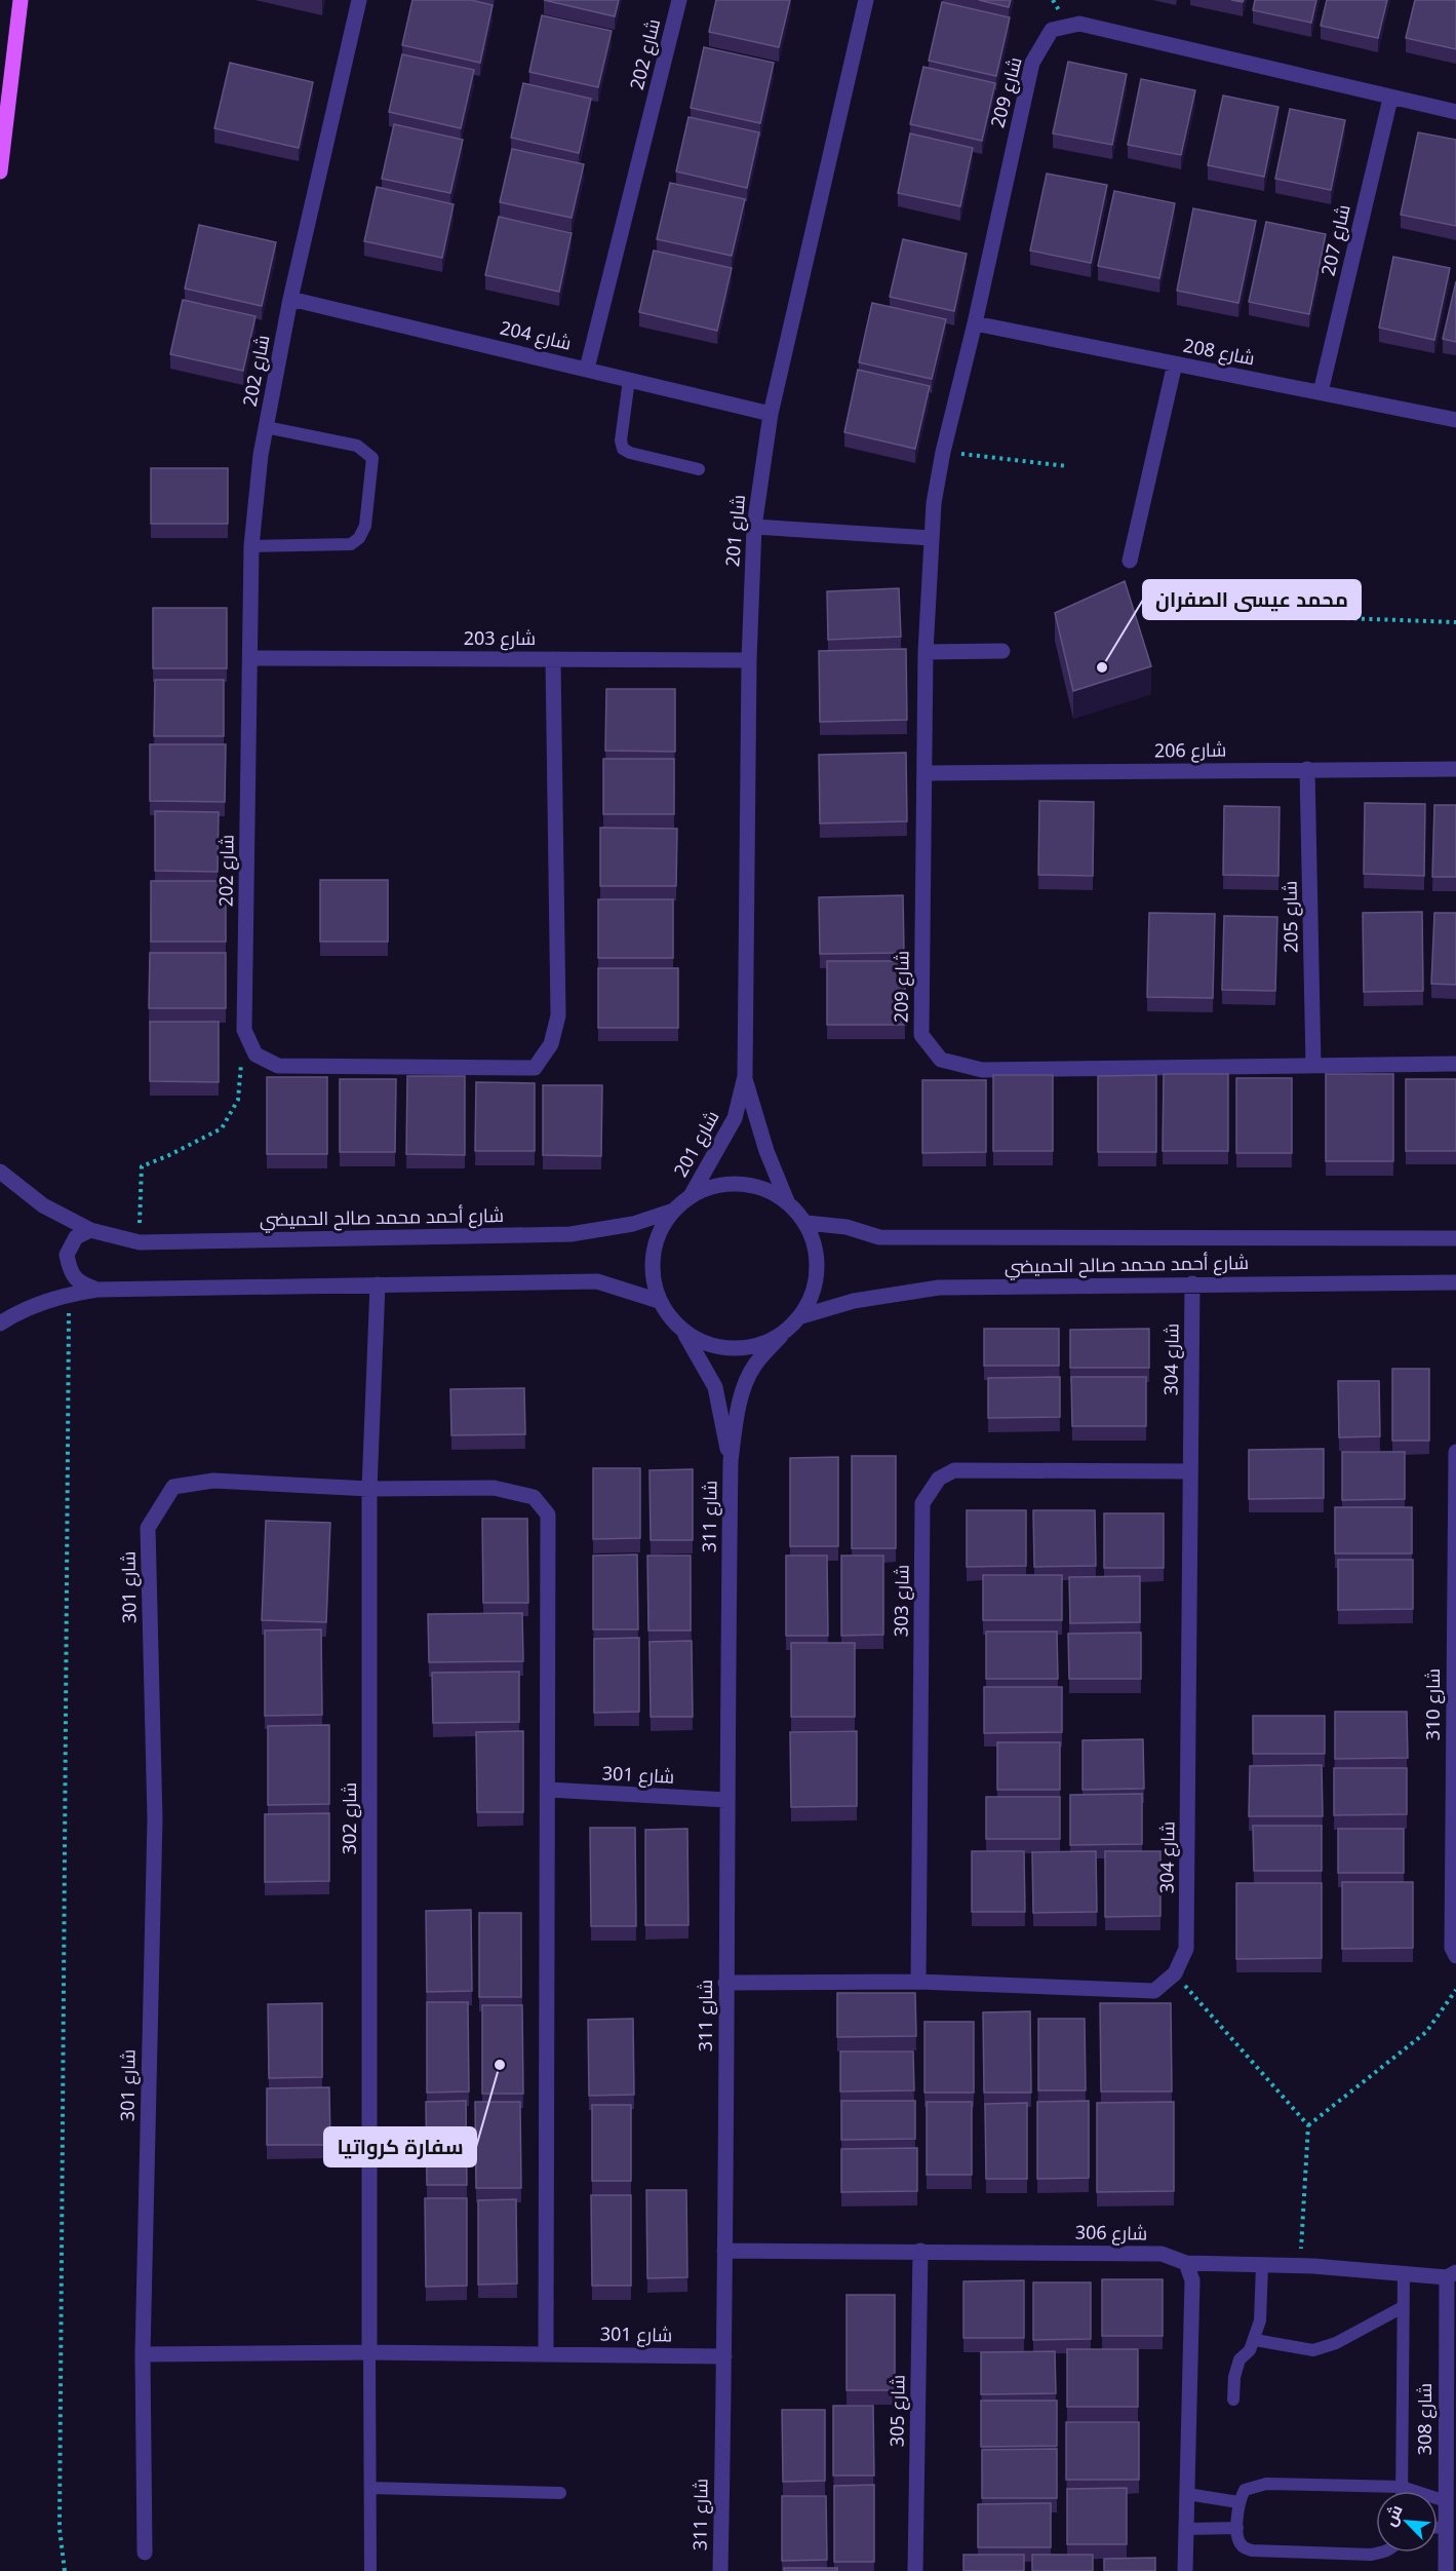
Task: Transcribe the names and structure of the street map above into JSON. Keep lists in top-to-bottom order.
{
  "streets": {
    "street": [
      "شارع 202",
      "شارع 209",
      "شارع 207",
      "شارع 204",
      "شارع 208",
      "شارع 201",
      "شارع 203",
      "شارع 206",
      "شارع 205",
      "شارع أحمد محمد صالح الحميضي",
      "شارع 304",
      "شارع 311",
      "شارع 301",
      "شارع 303",
      "شارع 310",
      "شارع 302",
      "شارع 306",
      "شارع 305",
      "شارع 308"
    ]
  },
  "crossings": [
    ["شارع 202", "شارع 204"],
    ["شارع 202", "شارع 203"],
    ["شارع 209", "شارع 207"],
    ["شارع 209", "شارع 208"],
    ["شارع 209", "شارع 206"],
    ["شارع 209", "شارع 205"],
    ["شارع 207", "شارع 208"],
    ["شارع 204", "شارع 201"],
    ["شارع 201", "شارع 203"],
    ["شارع 201", "شارع أحمد محمد صالح الحميضي"],
    ["شارع 201", "شارع 311"],
    ["شارع 206", "شارع 205"],
    ["شارع أحمد محمد صالح الحميضي", "شارع 304"],
    ["شارع أحمد محمد صالح الحميضي", "شارع 311"],
    ["شارع 304", "شارع 303"],
    ["شارع 311", "شارع 301"],
    ["شارع 311", "شارع 306"],
    ["شارع 301", "شارع 302"],
    ["شارع 306", "شارع 305"],
    ["شارع 306", "شارع 308"]
  ],
  "places": ["محمد عيسى الصفران", "سفارة كرواتيا"],
  "north": "top left"
}
